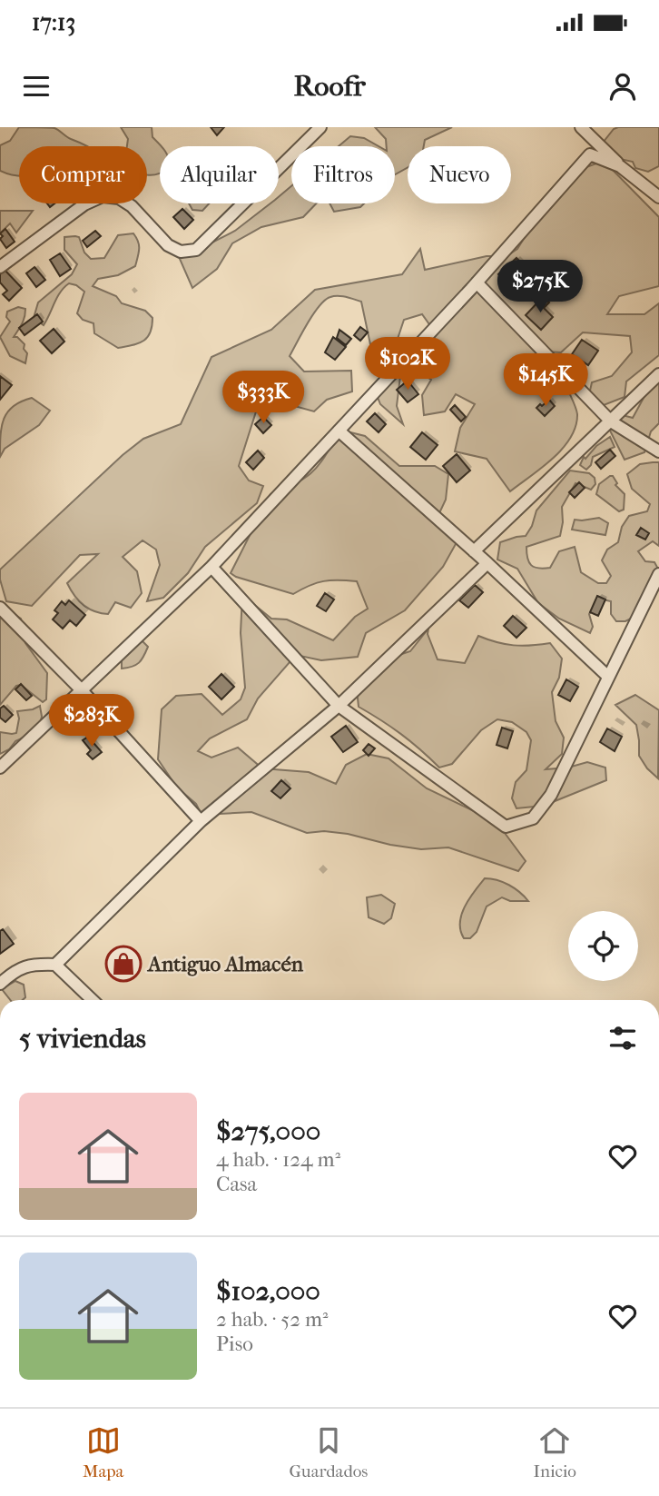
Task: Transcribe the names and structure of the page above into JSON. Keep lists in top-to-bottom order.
{
  "places": {
    "shop": ["Antiguo Almacén"]
  },
  "page": {
    "status": "17:13",
    "header": "Roofr",
    "chip": [
      "Comprar",
      "Alquilar",
      "Filtros",
      "Nuevo"
    ],
    "price": [
      "$275K",
      "$102K",
      "$145K",
      "$333K",
      "$283K"
    ],
    "heading": "5 viviendas",
    "list": [
      {
        "name": "$275,000",
        "note": "4 hab. · 124 m² · Casa"
      },
      {
        "name": "$102,000",
        "note": "2 hab. · 52 m² · Piso"
      }
    ],
    "tabs": ["Mapa", "Guardados", "Inicio"]
  }
}
